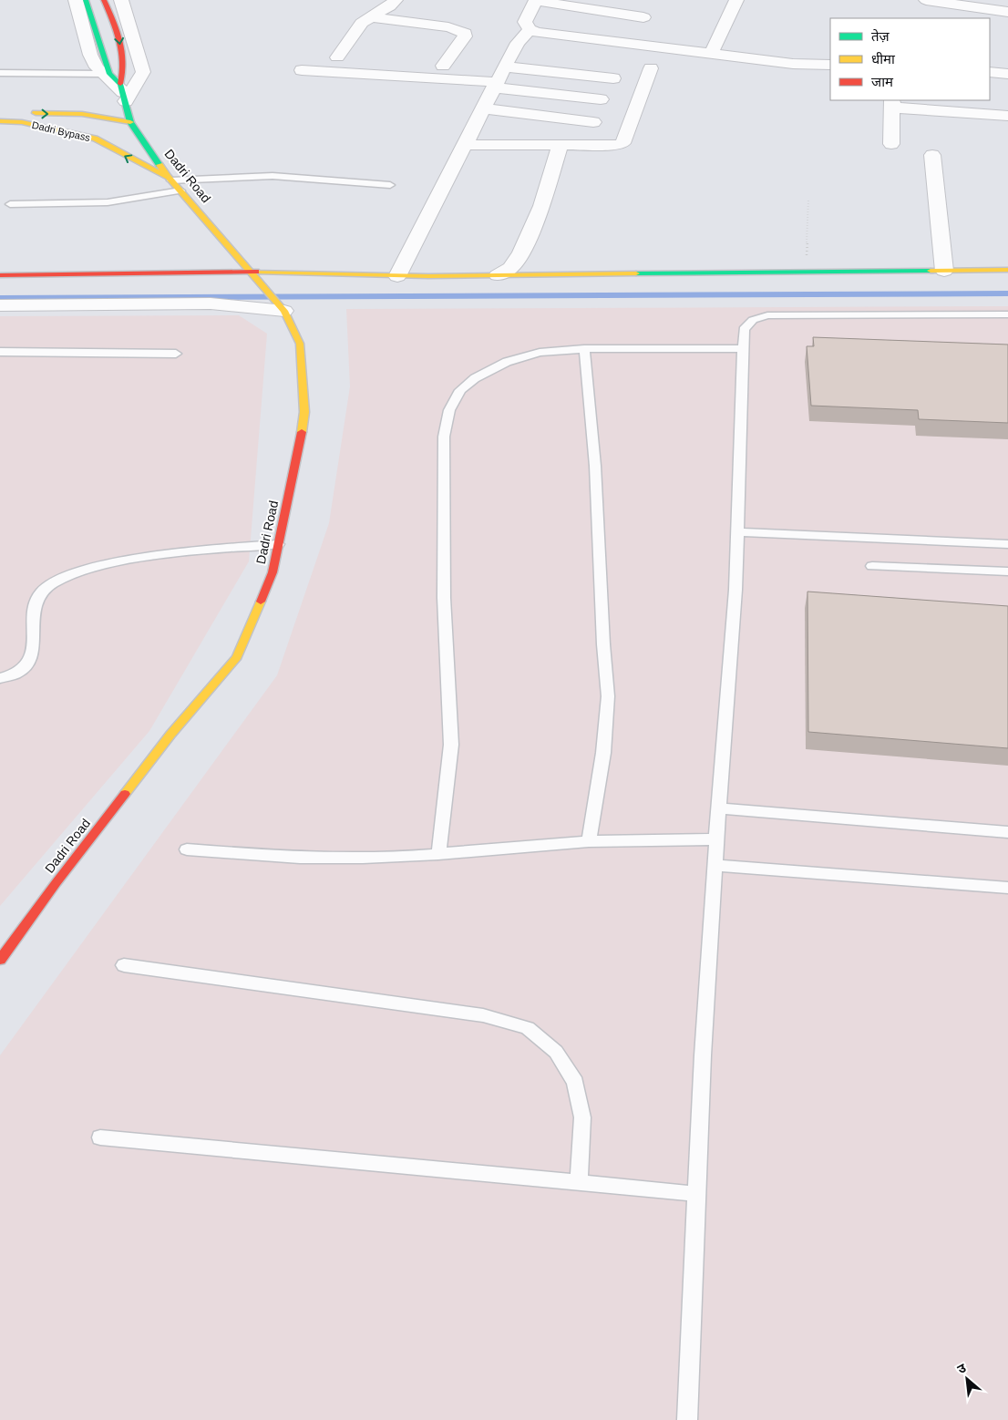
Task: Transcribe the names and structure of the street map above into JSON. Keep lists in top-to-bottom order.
{
  "streets": {
    "main road": ["Dadri Bypass", "Dadri Road"]
  },
  "crossings": [
    ["Dadri Bypass", "Dadri Road"]
  ],
  "legend": ["तेज़", "धीमा", "जाम"],
  "north": "top left"
}
